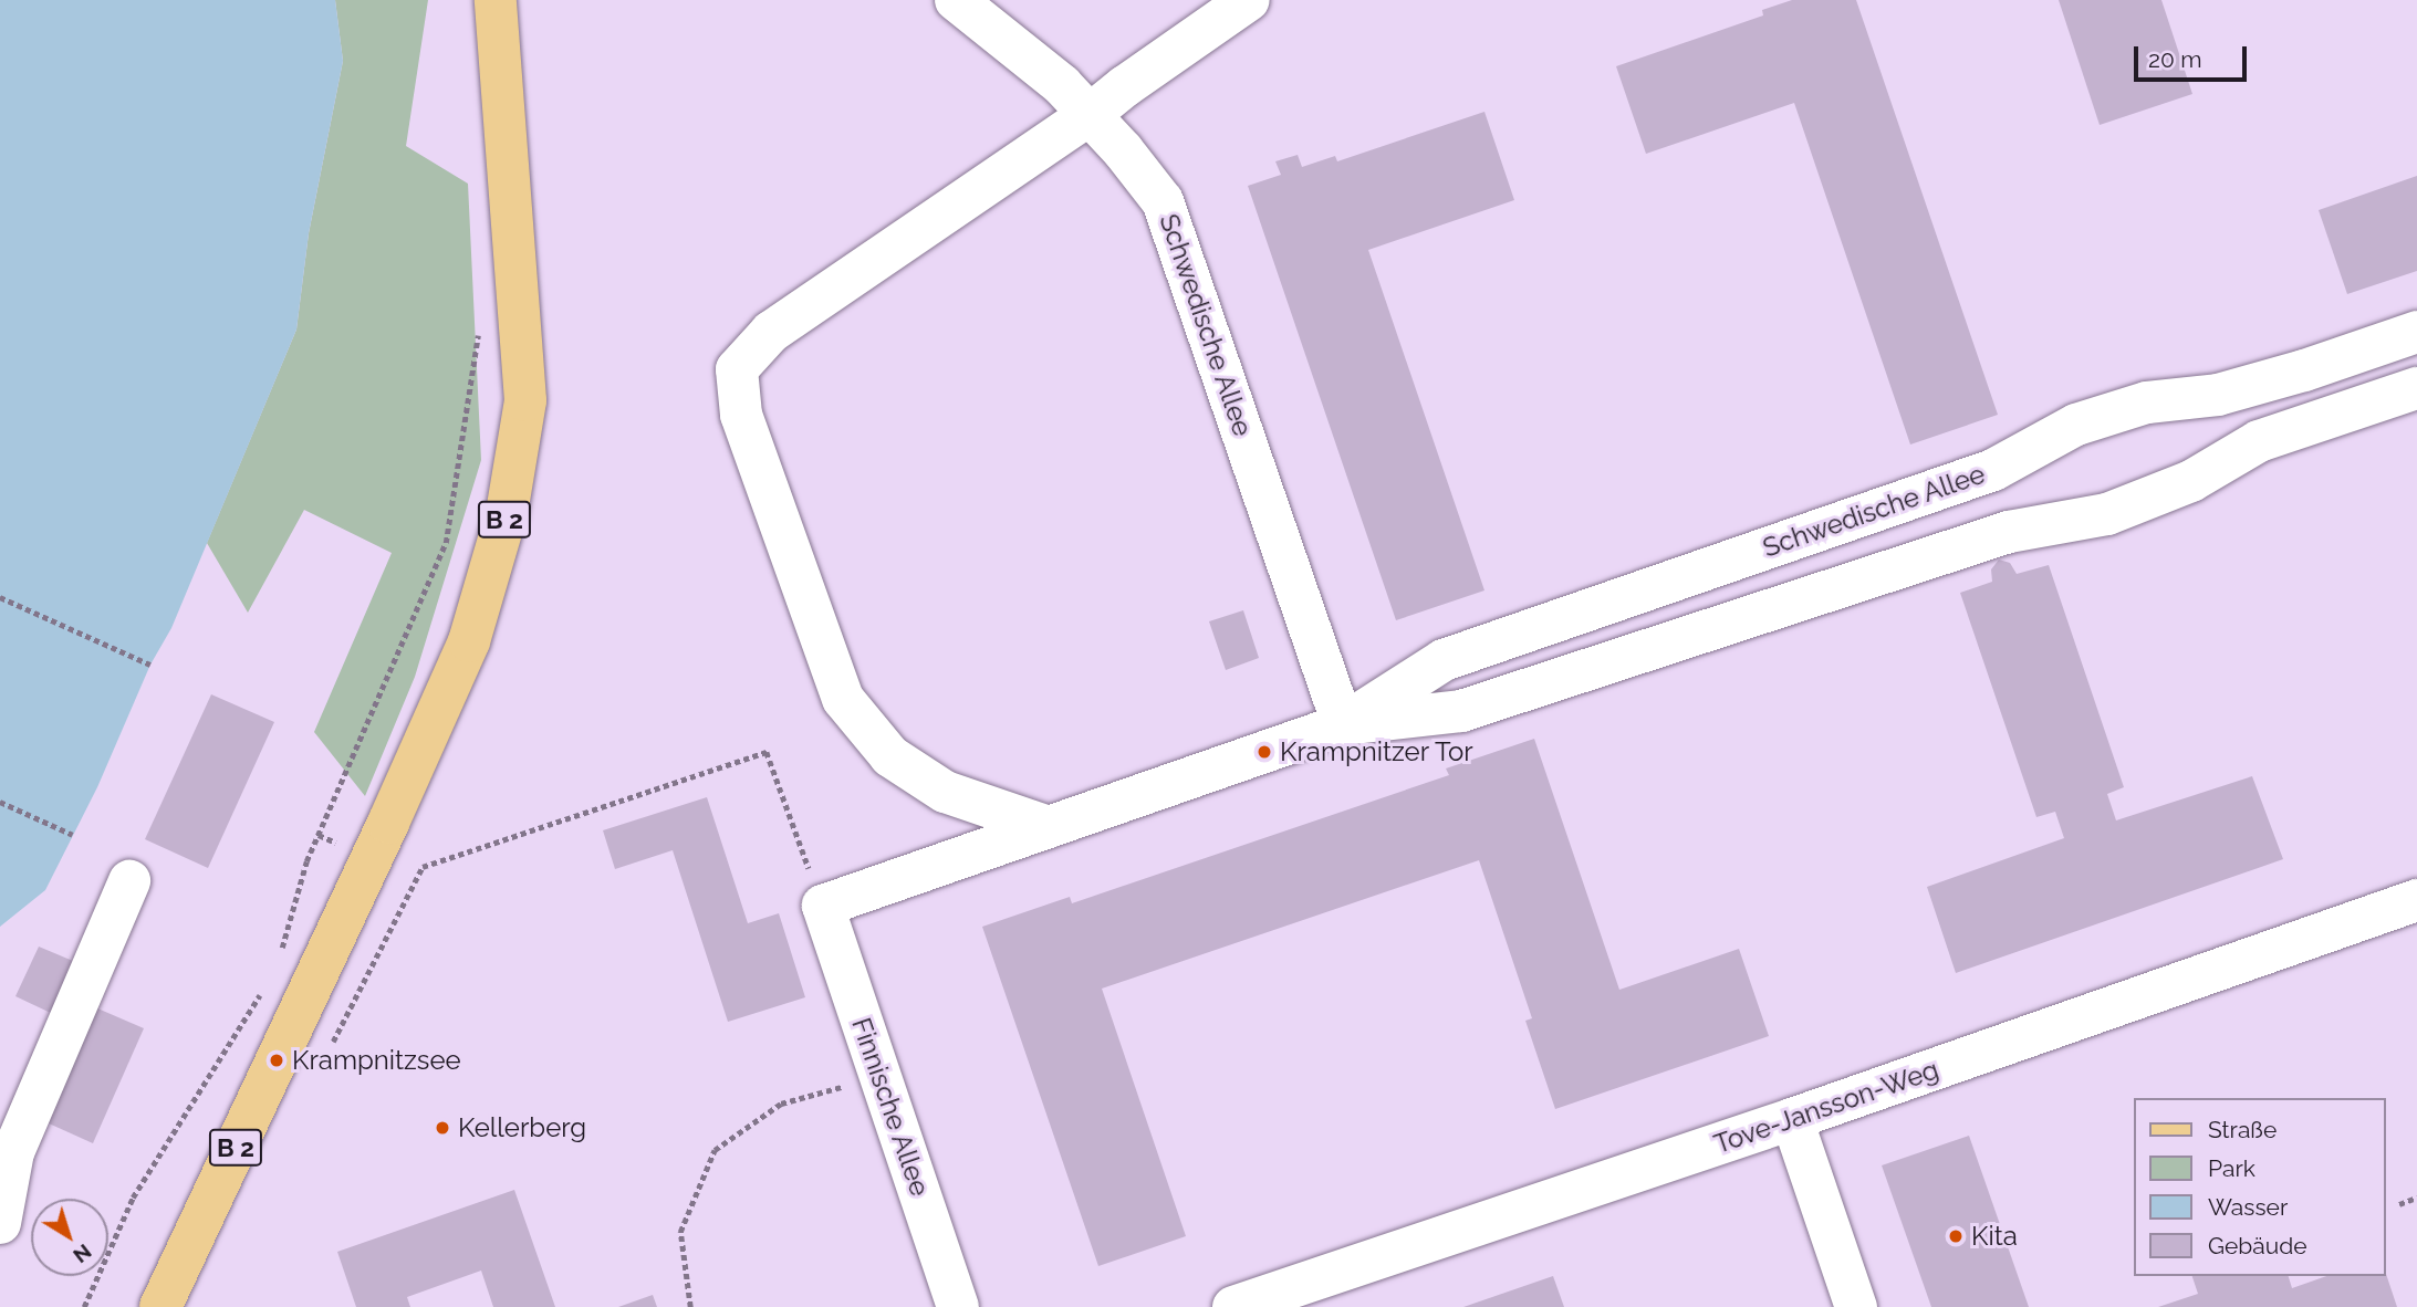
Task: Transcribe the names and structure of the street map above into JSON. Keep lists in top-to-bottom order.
{
  "streets": {
    "main road": ["B 2"],
    "street": ["Schwedische Allee", "Finnische Allee", "Tove-Jansson-Weg"]
  },
  "crossings": [
    ["Schwedische Allee", "Finnische Allee"]
  ],
  "places": [
    "Krampnitzer Tor",
    "Krampnitzsee",
    "Kellerberg",
    "Kita"
  ],
  "legend": [
    "Straße",
    "Park",
    "Wasser",
    "Gebäude"
  ],
  "scale_bar": "20 m",
  "north": "bottom right"
}
